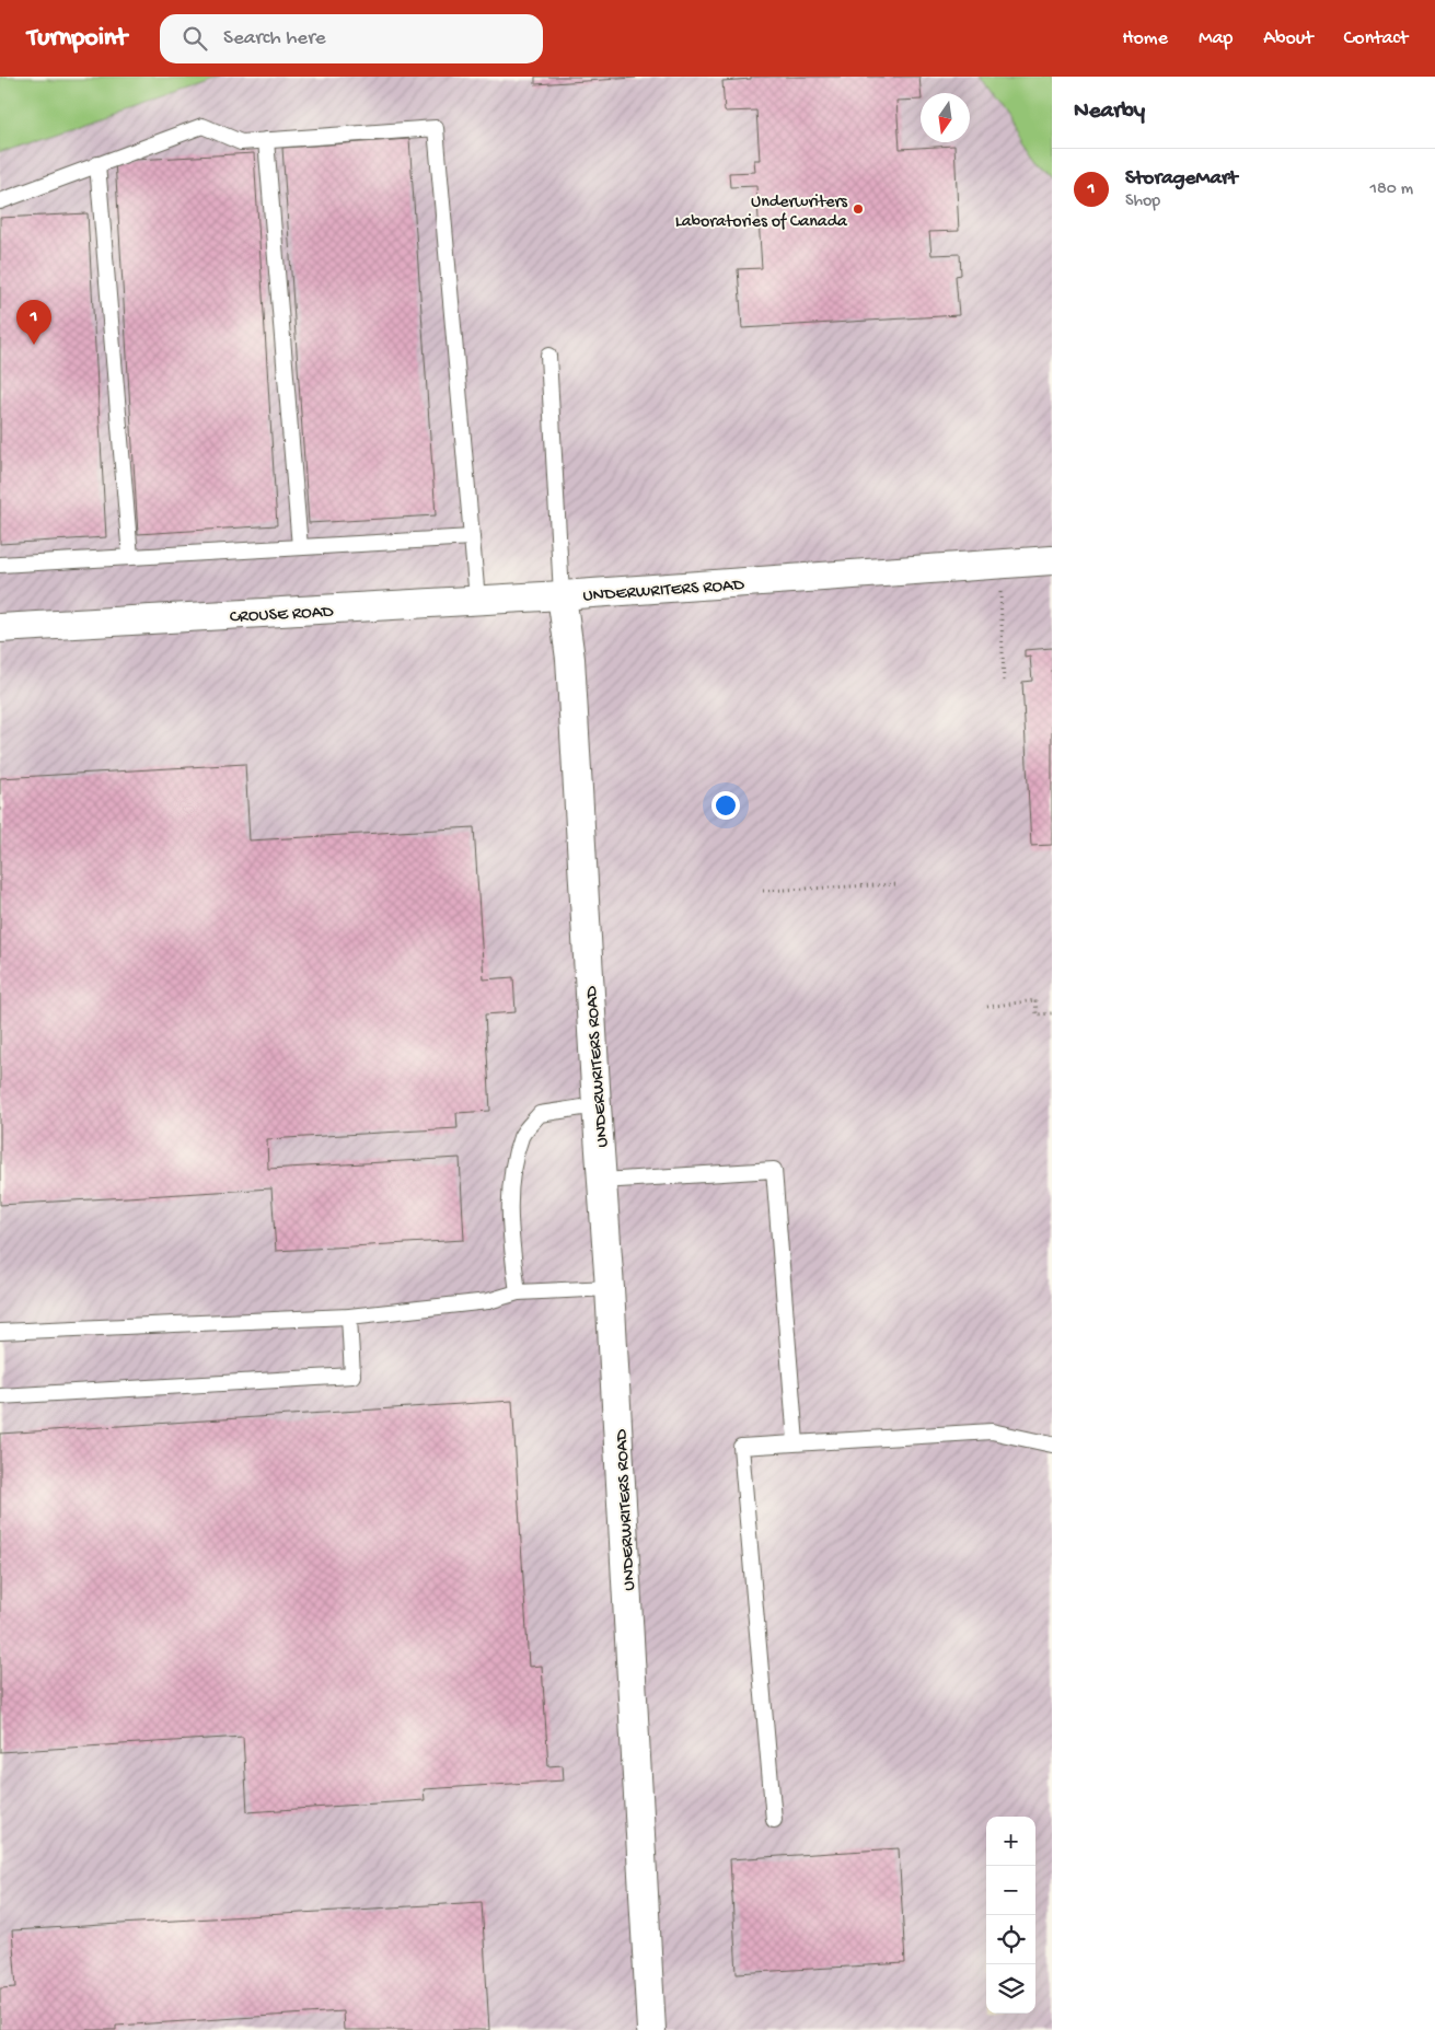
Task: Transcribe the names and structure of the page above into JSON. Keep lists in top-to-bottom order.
{
  "streets": {
    "street": ["UNDERWRITERS ROAD", "CROUSE ROAD"]
  },
  "crossings": [
    ["UNDERWRITERS ROAD", "CROUSE ROAD"]
  ],
  "places": ["Underwriters Laboratories of Canada"],
  "north": "bottom",
  "page": {
    "header": "Turnpoint",
    "search": "Search here",
    "nav": [
      "Home",
      "Map",
      "About",
      "Contact"
    ],
    "heading": "Nearby",
    "list": [
      {
        "mark": "1",
        "name": "StorageMart",
        "note": "Shop",
        "value": "180 m"
      }
    ],
    "pins": "1",
    "map_buttons": ["+", "−"]
  }
}
